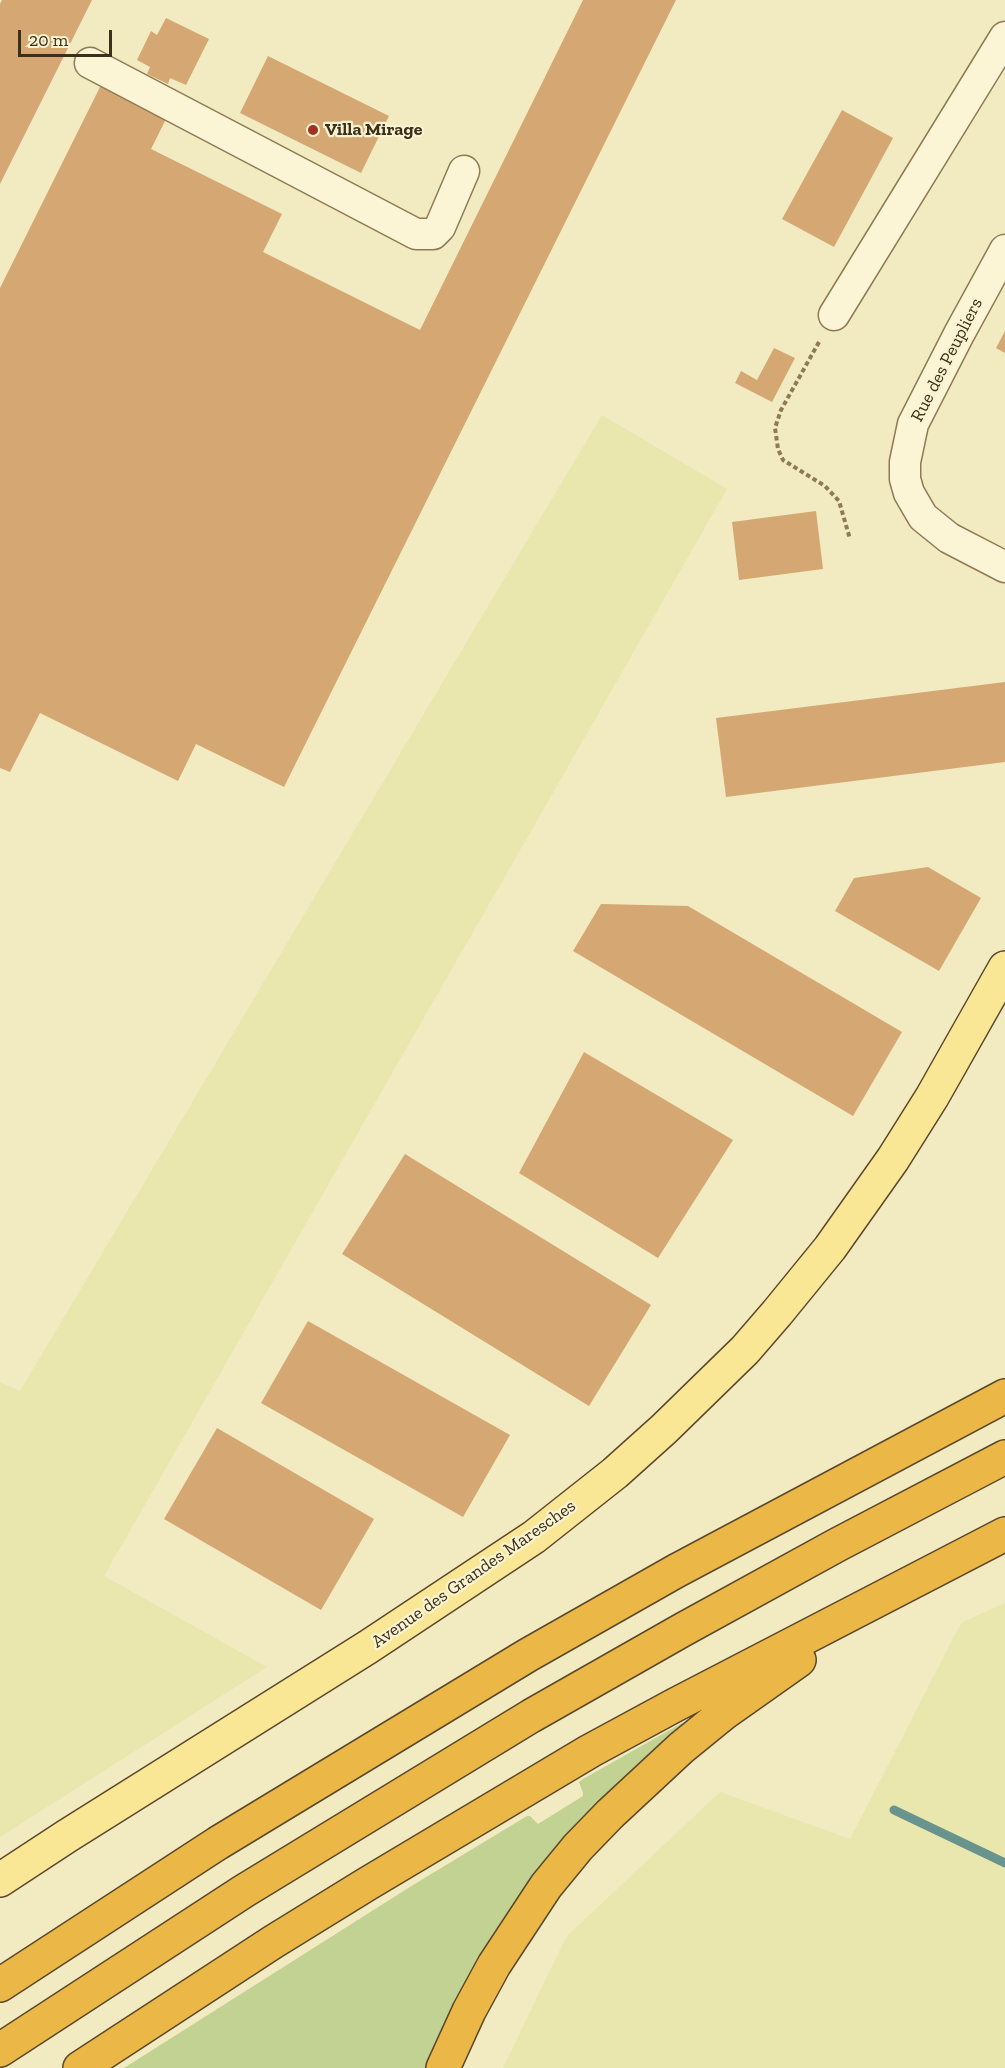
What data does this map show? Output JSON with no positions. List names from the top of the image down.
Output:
{
  "streets": {
    "main road": ["Avenue des Grandes Maresches"],
    "street": ["Rue des Peupliers"]
  },
  "places": ["Villa Mirage"],
  "scale_bar": "20 m"
}
